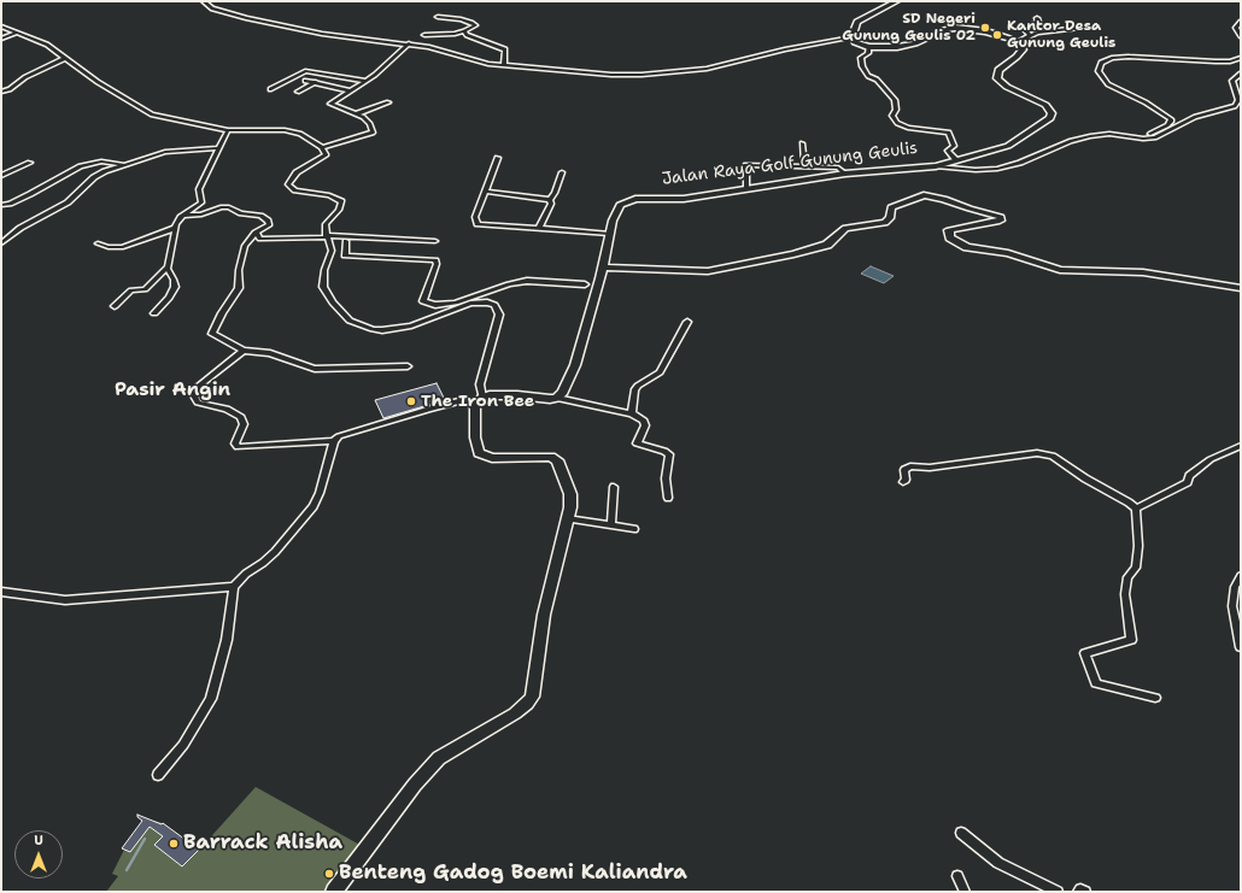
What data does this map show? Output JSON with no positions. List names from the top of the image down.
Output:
{
  "streets": {
    "main road": ["Jalan Raya Golf Gunung Geulis"]
  },
  "districts": ["Pasir Angin"],
  "places": [
    "SD Negeri Gunung Geulis 02",
    "Kantor Desa Gunung Geulis",
    "The Iron Bee",
    "Barrack Alisha",
    "Benteng Gadog Boemi Kaliandra"
  ],
  "north": "top"
}
